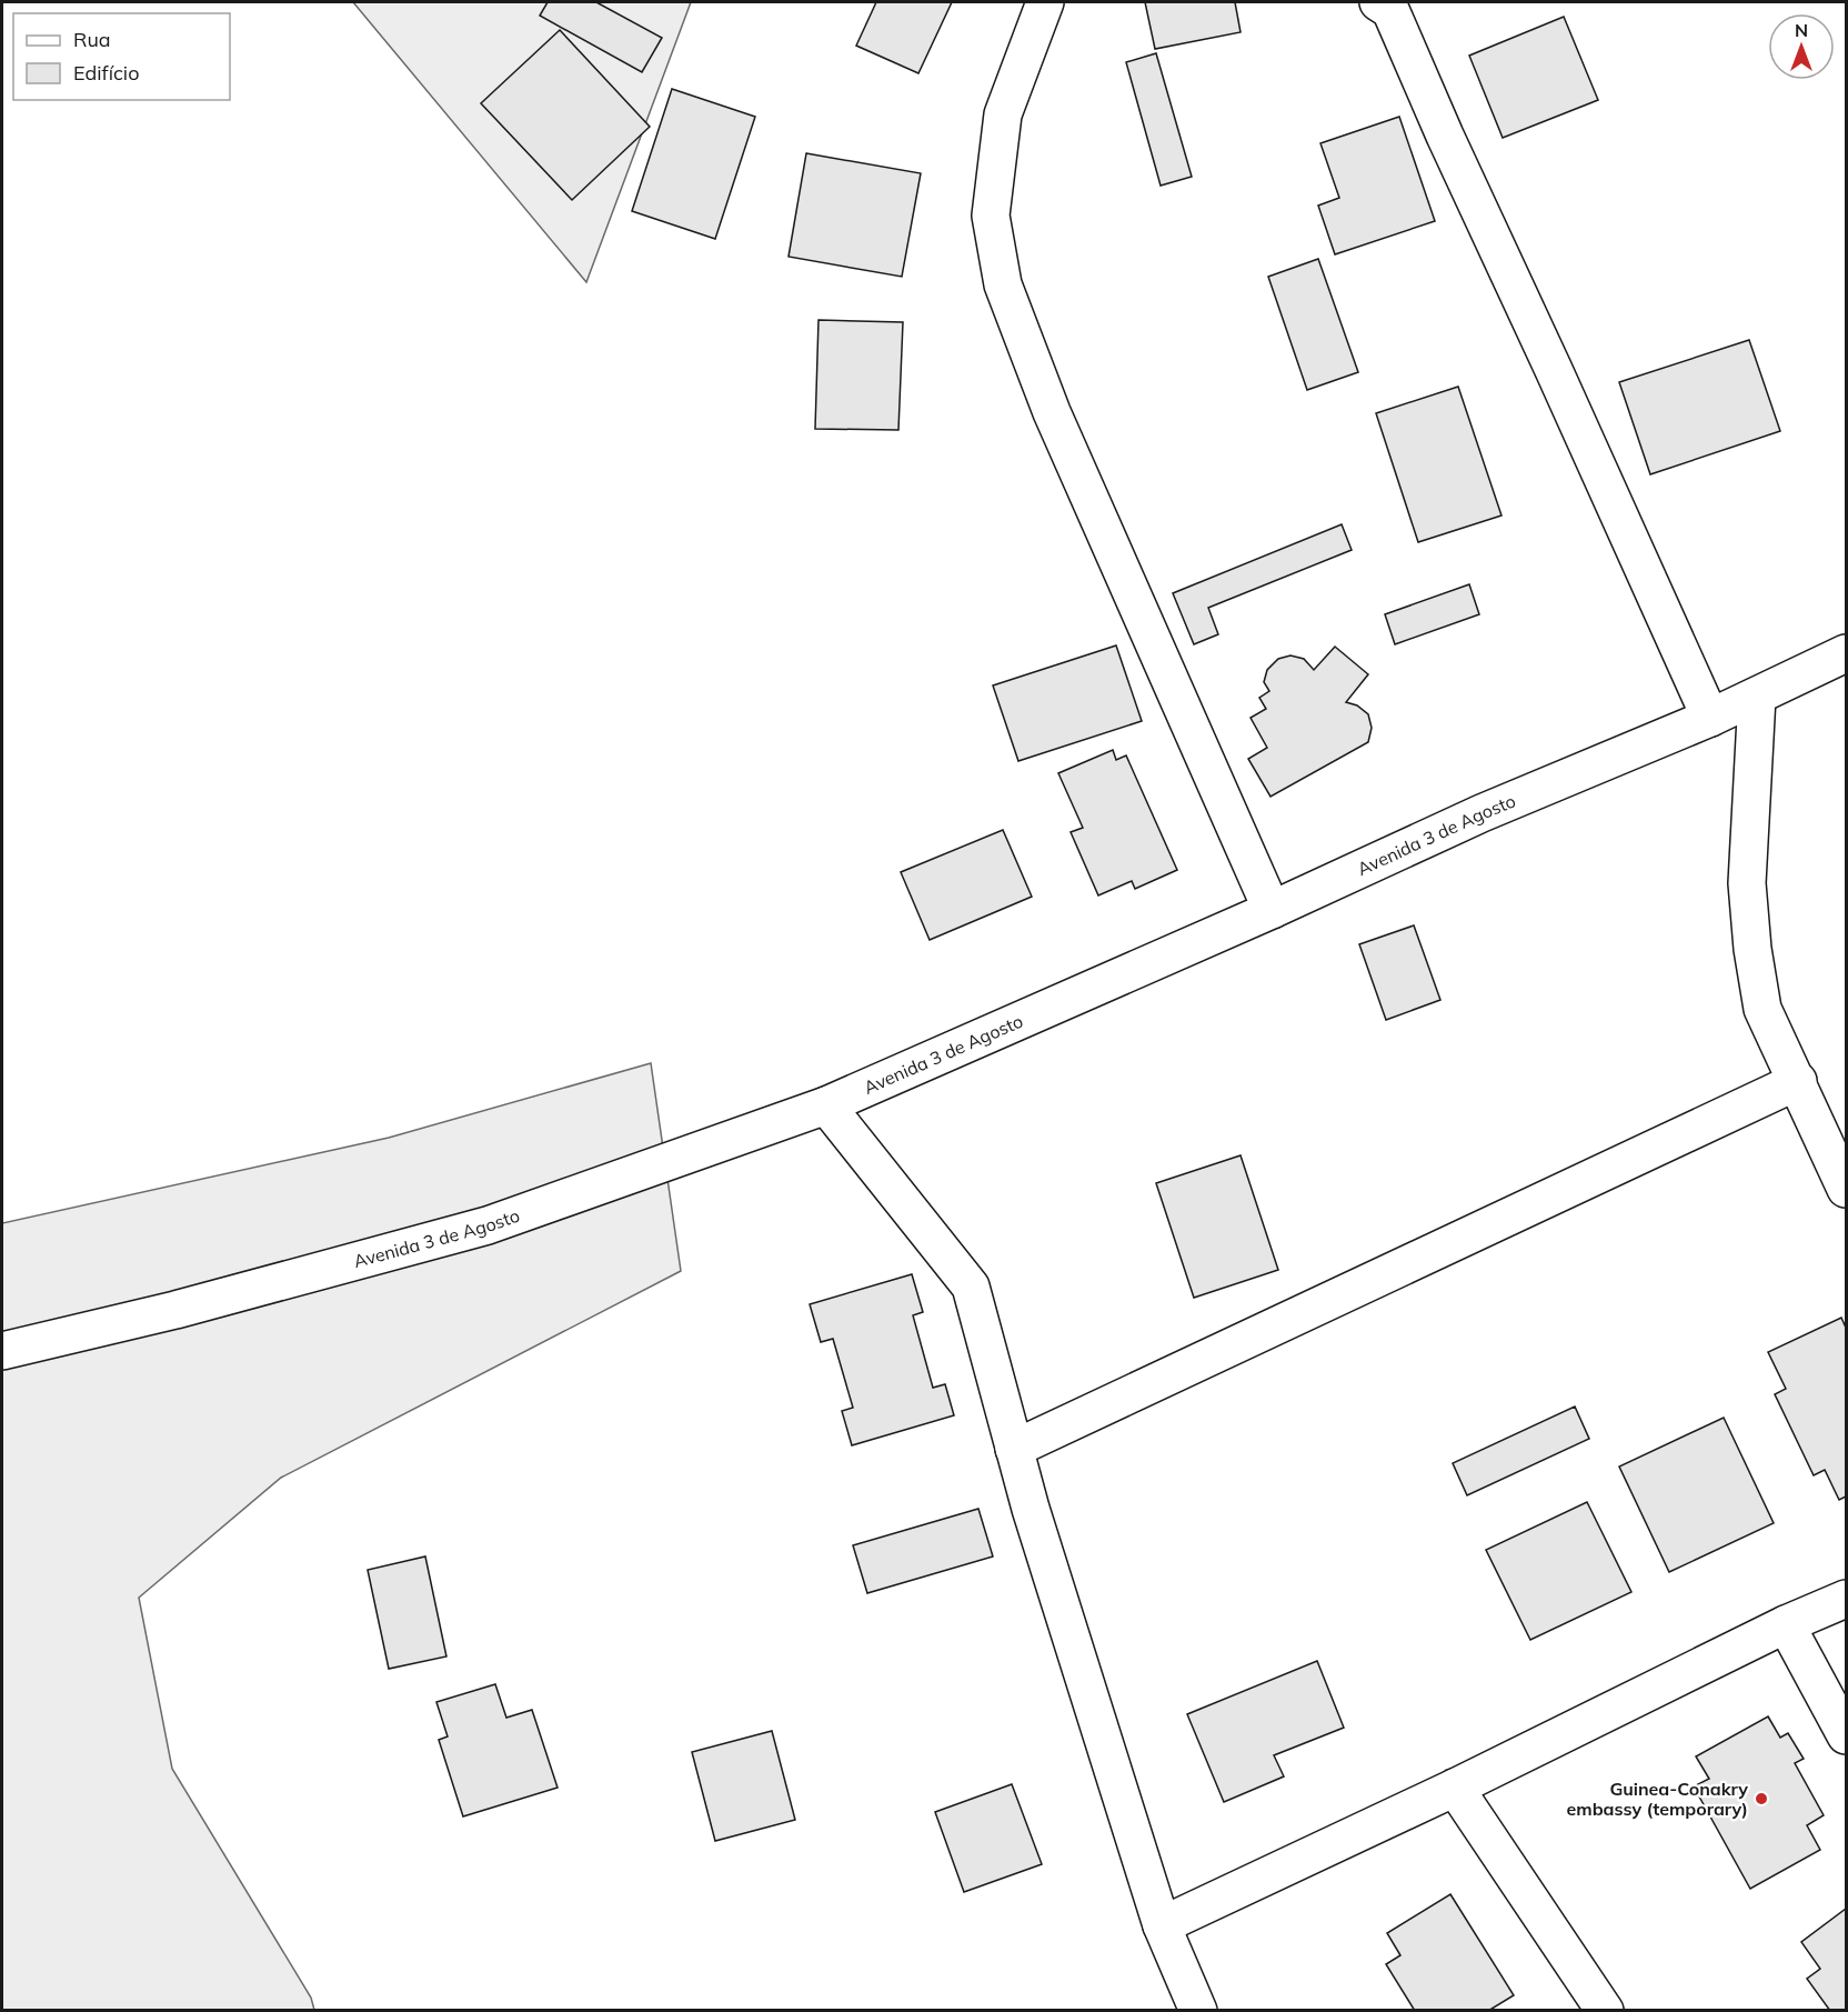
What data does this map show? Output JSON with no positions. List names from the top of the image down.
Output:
{
  "streets": {
    "street": ["Avenida 3 de Agosto"]
  },
  "places": ["Guinea-Conakry embassy (temporary)"],
  "legend": ["Rua", "Edifício"],
  "north": "top"
}
